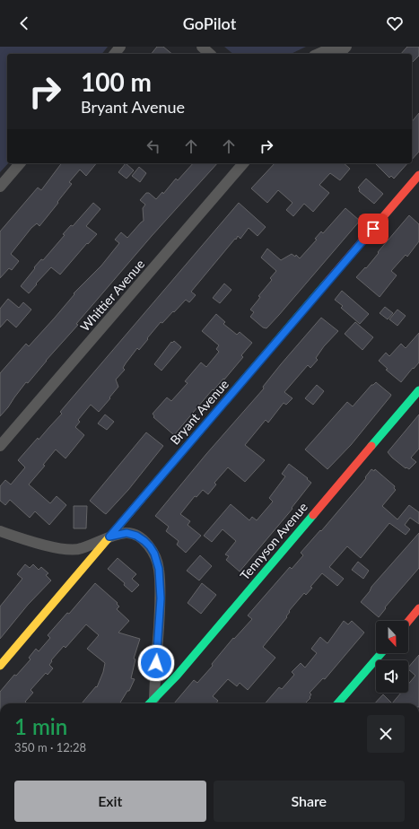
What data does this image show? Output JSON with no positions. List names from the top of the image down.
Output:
{
  "streets": {
    "street": ["Whittier Avenue", "Bryant Avenue", "Tennyson Avenue"]
  },
  "north": "bottom",
  "page": {
    "header": "GoPilot",
    "turn": ["100 m", "Bryant Avenue"],
    "heading": ["1 min", "350 m · 12:28"],
    "buttons": ["Exit", "Share"]
  }
}
